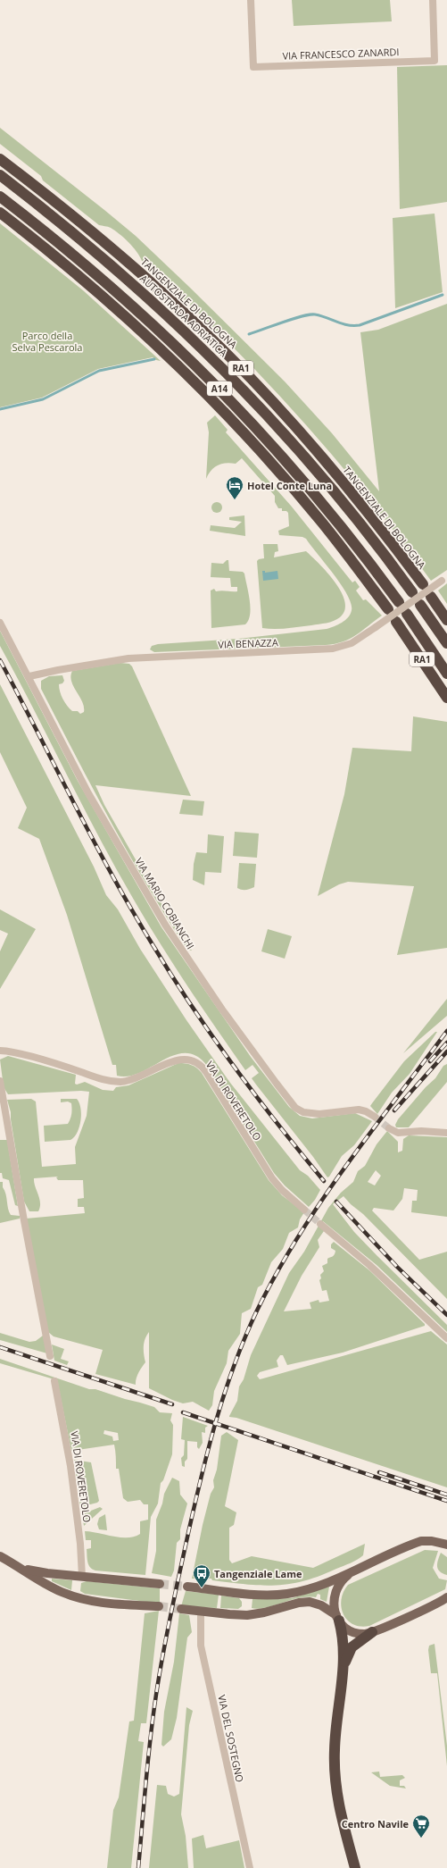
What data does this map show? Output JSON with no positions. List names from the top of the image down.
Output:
{
  "streets": {
    "highway": [
      "TANGENZIALE DI BOLOGNA",
      "AUTOSTRADA ADRIATICA",
      "RA1",
      "A14"
    ],
    "street": [
      "VIA FRANCESCO ZANARDI",
      "VIA BENAZZA",
      "VIA MARIO COBIANCHI",
      "VIA DI ROVERETOLO",
      "VIA DEL SOSTEGNO"
    ]
  },
  "crossings": [
    ["VIA BENAZZA", "VIA MARIO COBIANCHI"]
  ],
  "parks": ["Parco della Selva Pescarola"],
  "places": {
    "hotel": ["Hotel Conte Luna"],
    "bus stop": ["Tangenziale Lame"],
    "supermarket": ["Centro Navile"]
  }
}
